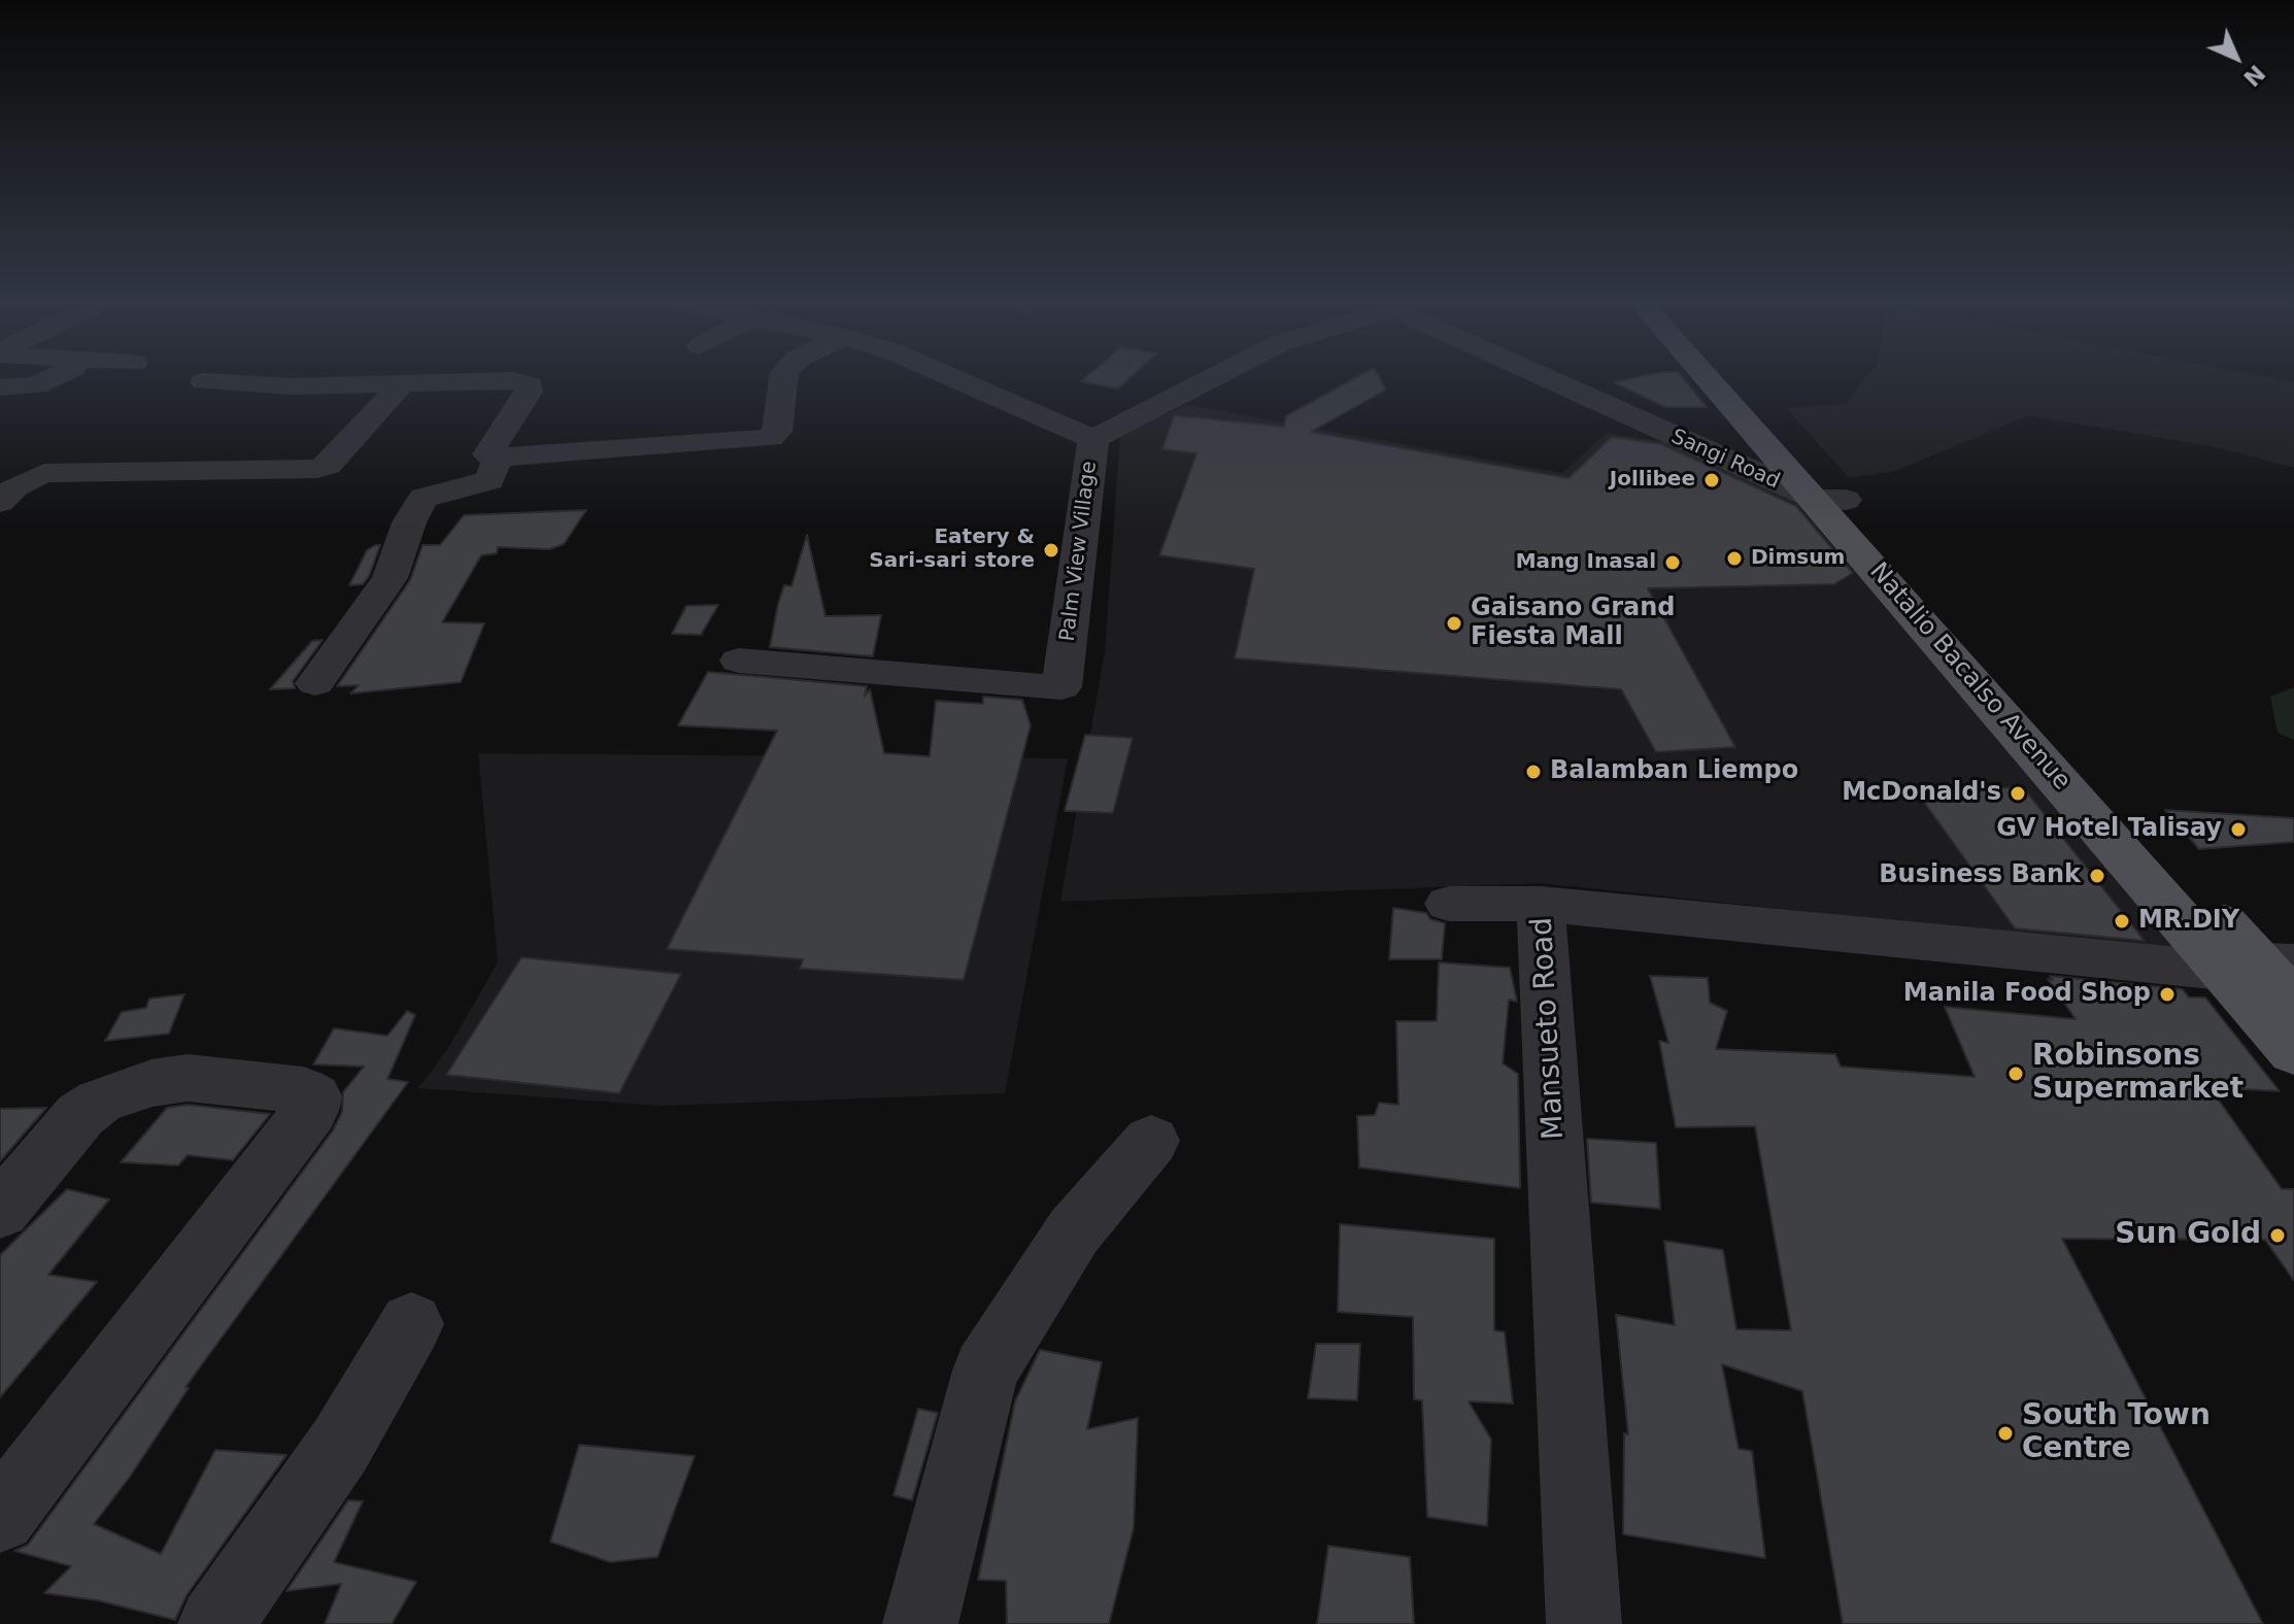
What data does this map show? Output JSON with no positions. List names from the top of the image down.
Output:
{
  "streets": {
    "main road": ["Natalio Bacalso Avenue"],
    "street": ["Sangi Road", "Palm View Village", "Mansueto Road"]
  },
  "crossings": [
    ["Sangi Road", "Natalio Bacalso Avenue"],
    ["Natalio Bacalso Avenue", "Mansueto Road"]
  ],
  "places": [
    "Jollibee",
    "Eatery & Sari-sari store",
    "Dimsum",
    "Mang Inasal",
    "Gaisano Grand Fiesta Mall",
    "Balamban Liempo",
    "McDonald's",
    "GV Hotel Talisay",
    "Business Bank",
    "MR.DIY",
    "Manila Food Shop",
    "Robinsons Supermarket",
    "Sun Gold",
    "South Town Centre"
  ],
  "north": "bottom right"
}
